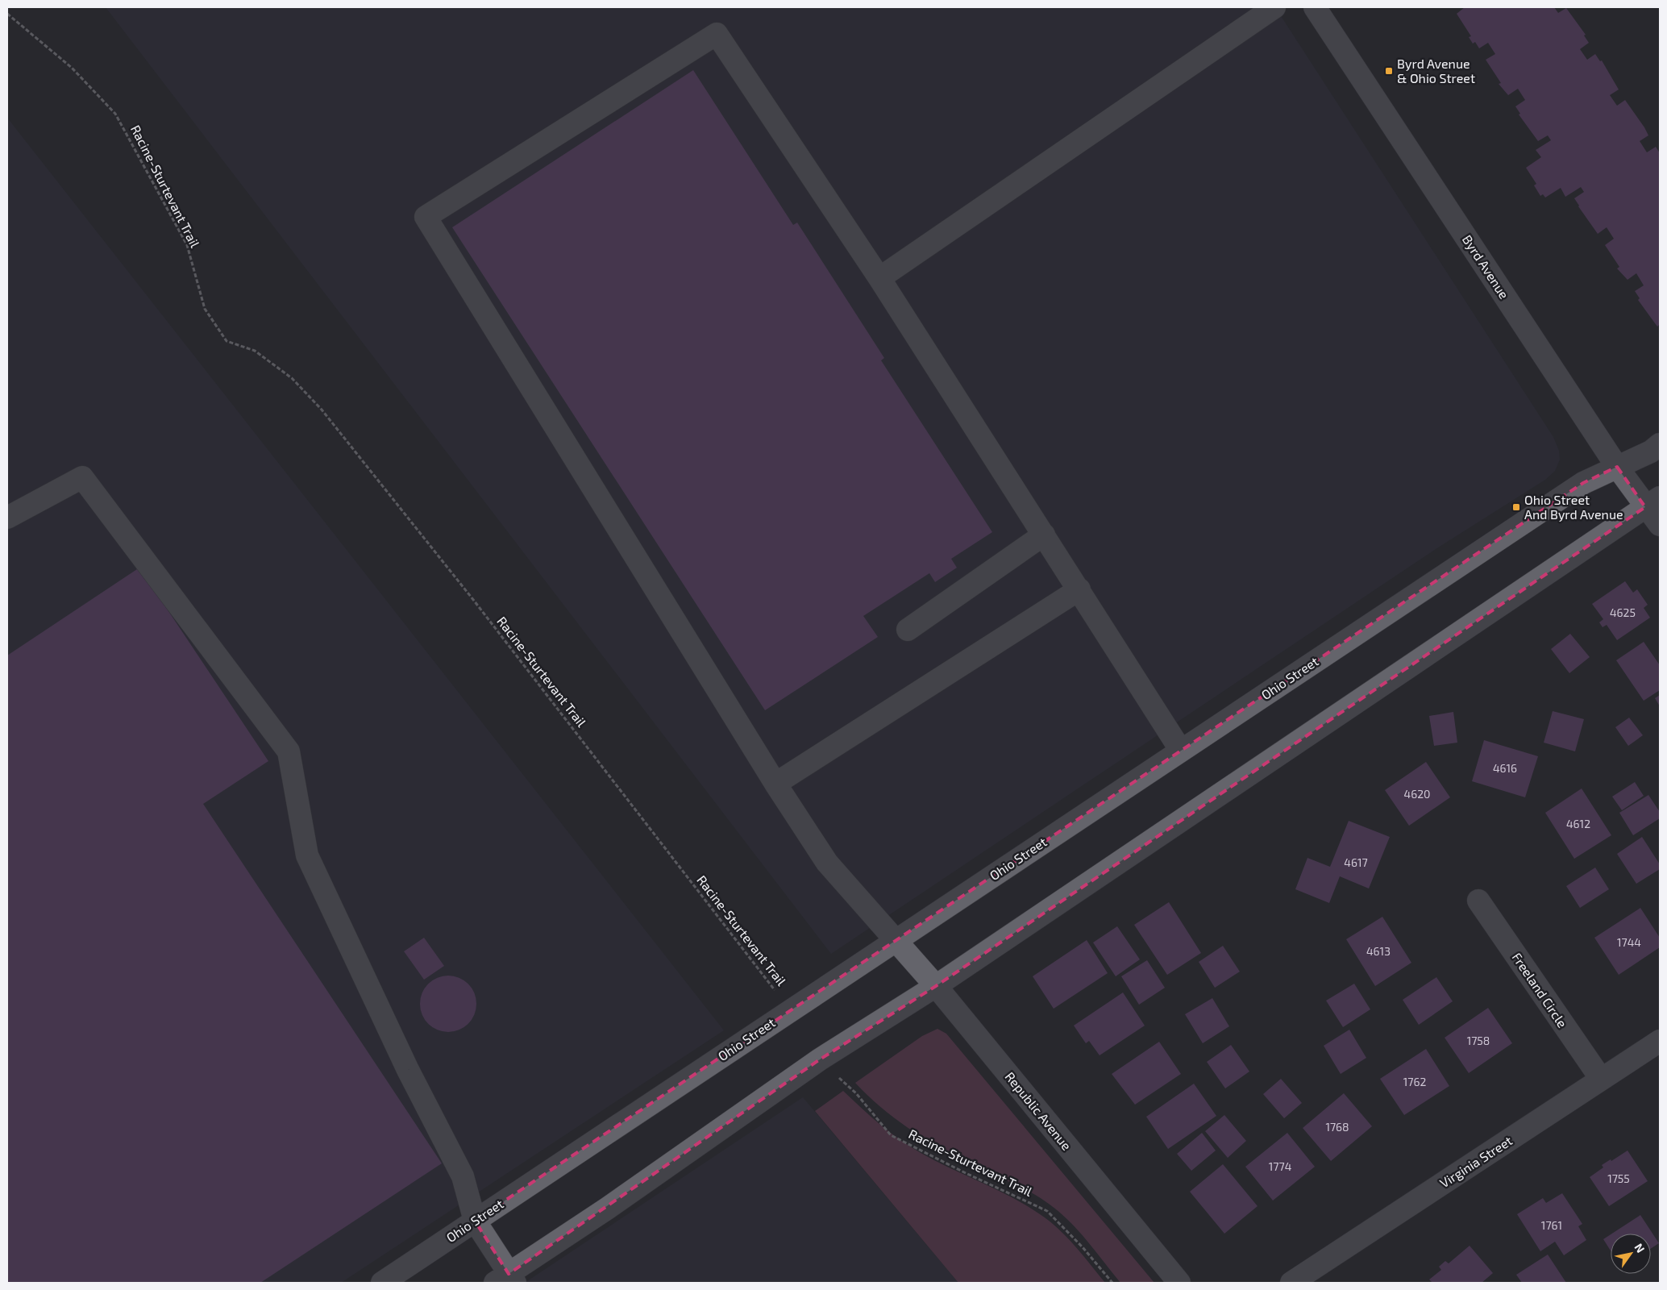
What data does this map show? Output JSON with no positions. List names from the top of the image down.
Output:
{
  "streets": {
    "street": [
      "Byrd Avenue",
      "Ohio Street",
      "Freeland Circle",
      "Republic Avenue",
      "Virginia Street"
    ],
    "path": ["Racine-Sturtevant Trail"]
  },
  "crossings": [
    ["Racine-Sturtevant Trail", "Ohio Street"],
    ["Byrd Avenue", "Ohio Street"],
    ["Ohio Street", "Republic Avenue"],
    ["Freeland Circle", "Virginia Street"]
  ],
  "places": {
    "transit": ["Byrd Avenue & Ohio Street", "Ohio Street And Byrd Avenue"]
  },
  "house_numbers": [
    "4625",
    "4616",
    "4620",
    "4612",
    "4617",
    "1744",
    "4613",
    "1758",
    "1762",
    "1768",
    "1774",
    "1755",
    "1761"
  ],
  "north": "top right"
}
